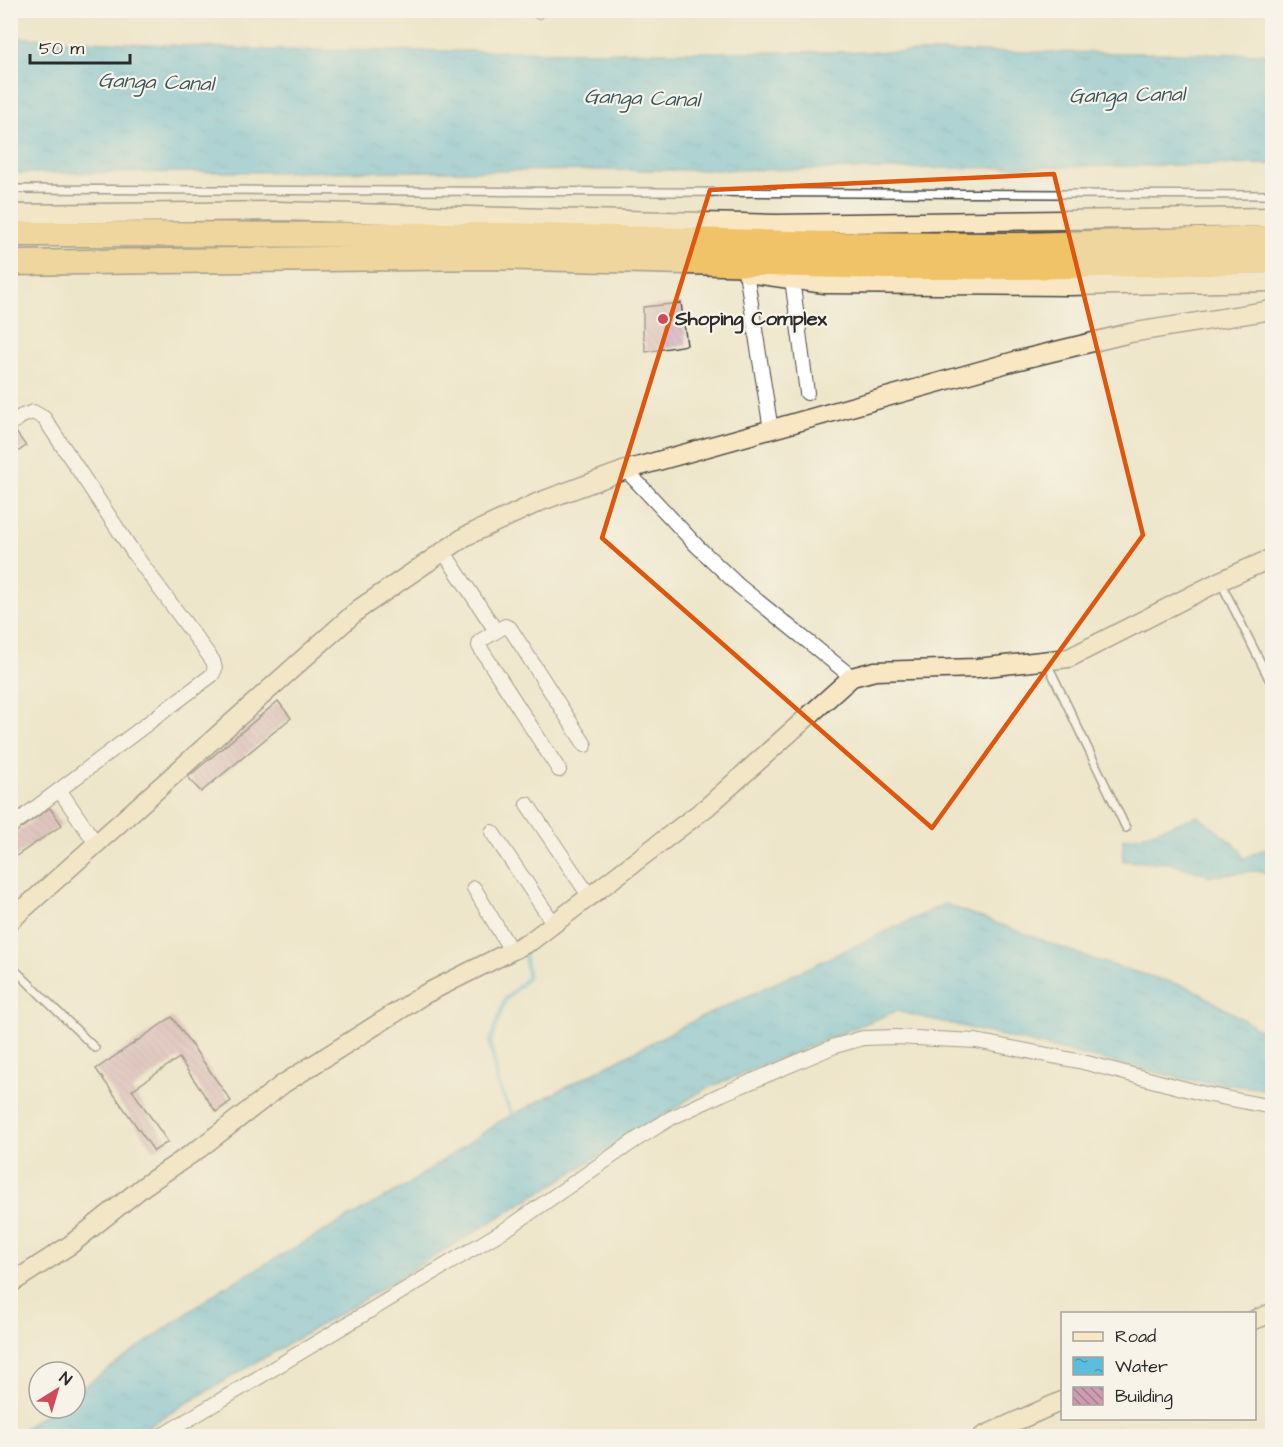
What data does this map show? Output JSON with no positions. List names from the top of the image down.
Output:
{
  "water": ["Ganga Canal"],
  "places": ["Shoping Complex"],
  "legend": ["Road", "Water", "Building"],
  "scale_bar": "50 m",
  "north": "top right"
}
